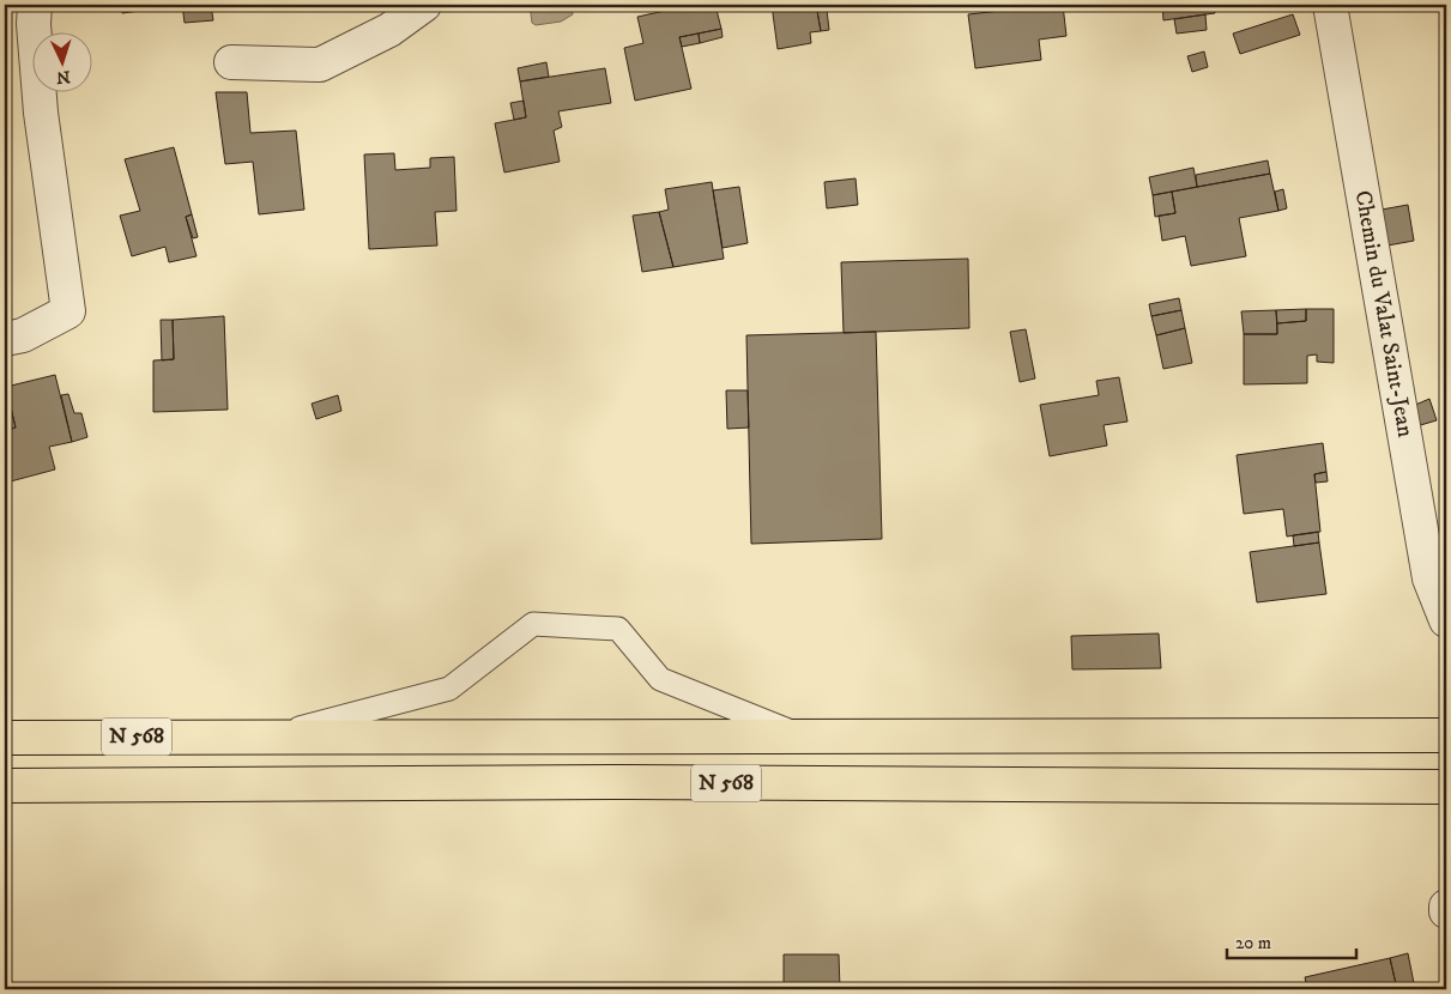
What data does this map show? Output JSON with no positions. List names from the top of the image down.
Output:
{
  "streets": {
    "highway": ["N 568"],
    "street": ["Chemin du Valat Saint-Jean"]
  },
  "scale_bar": "20 m",
  "north": "bottom"
}
